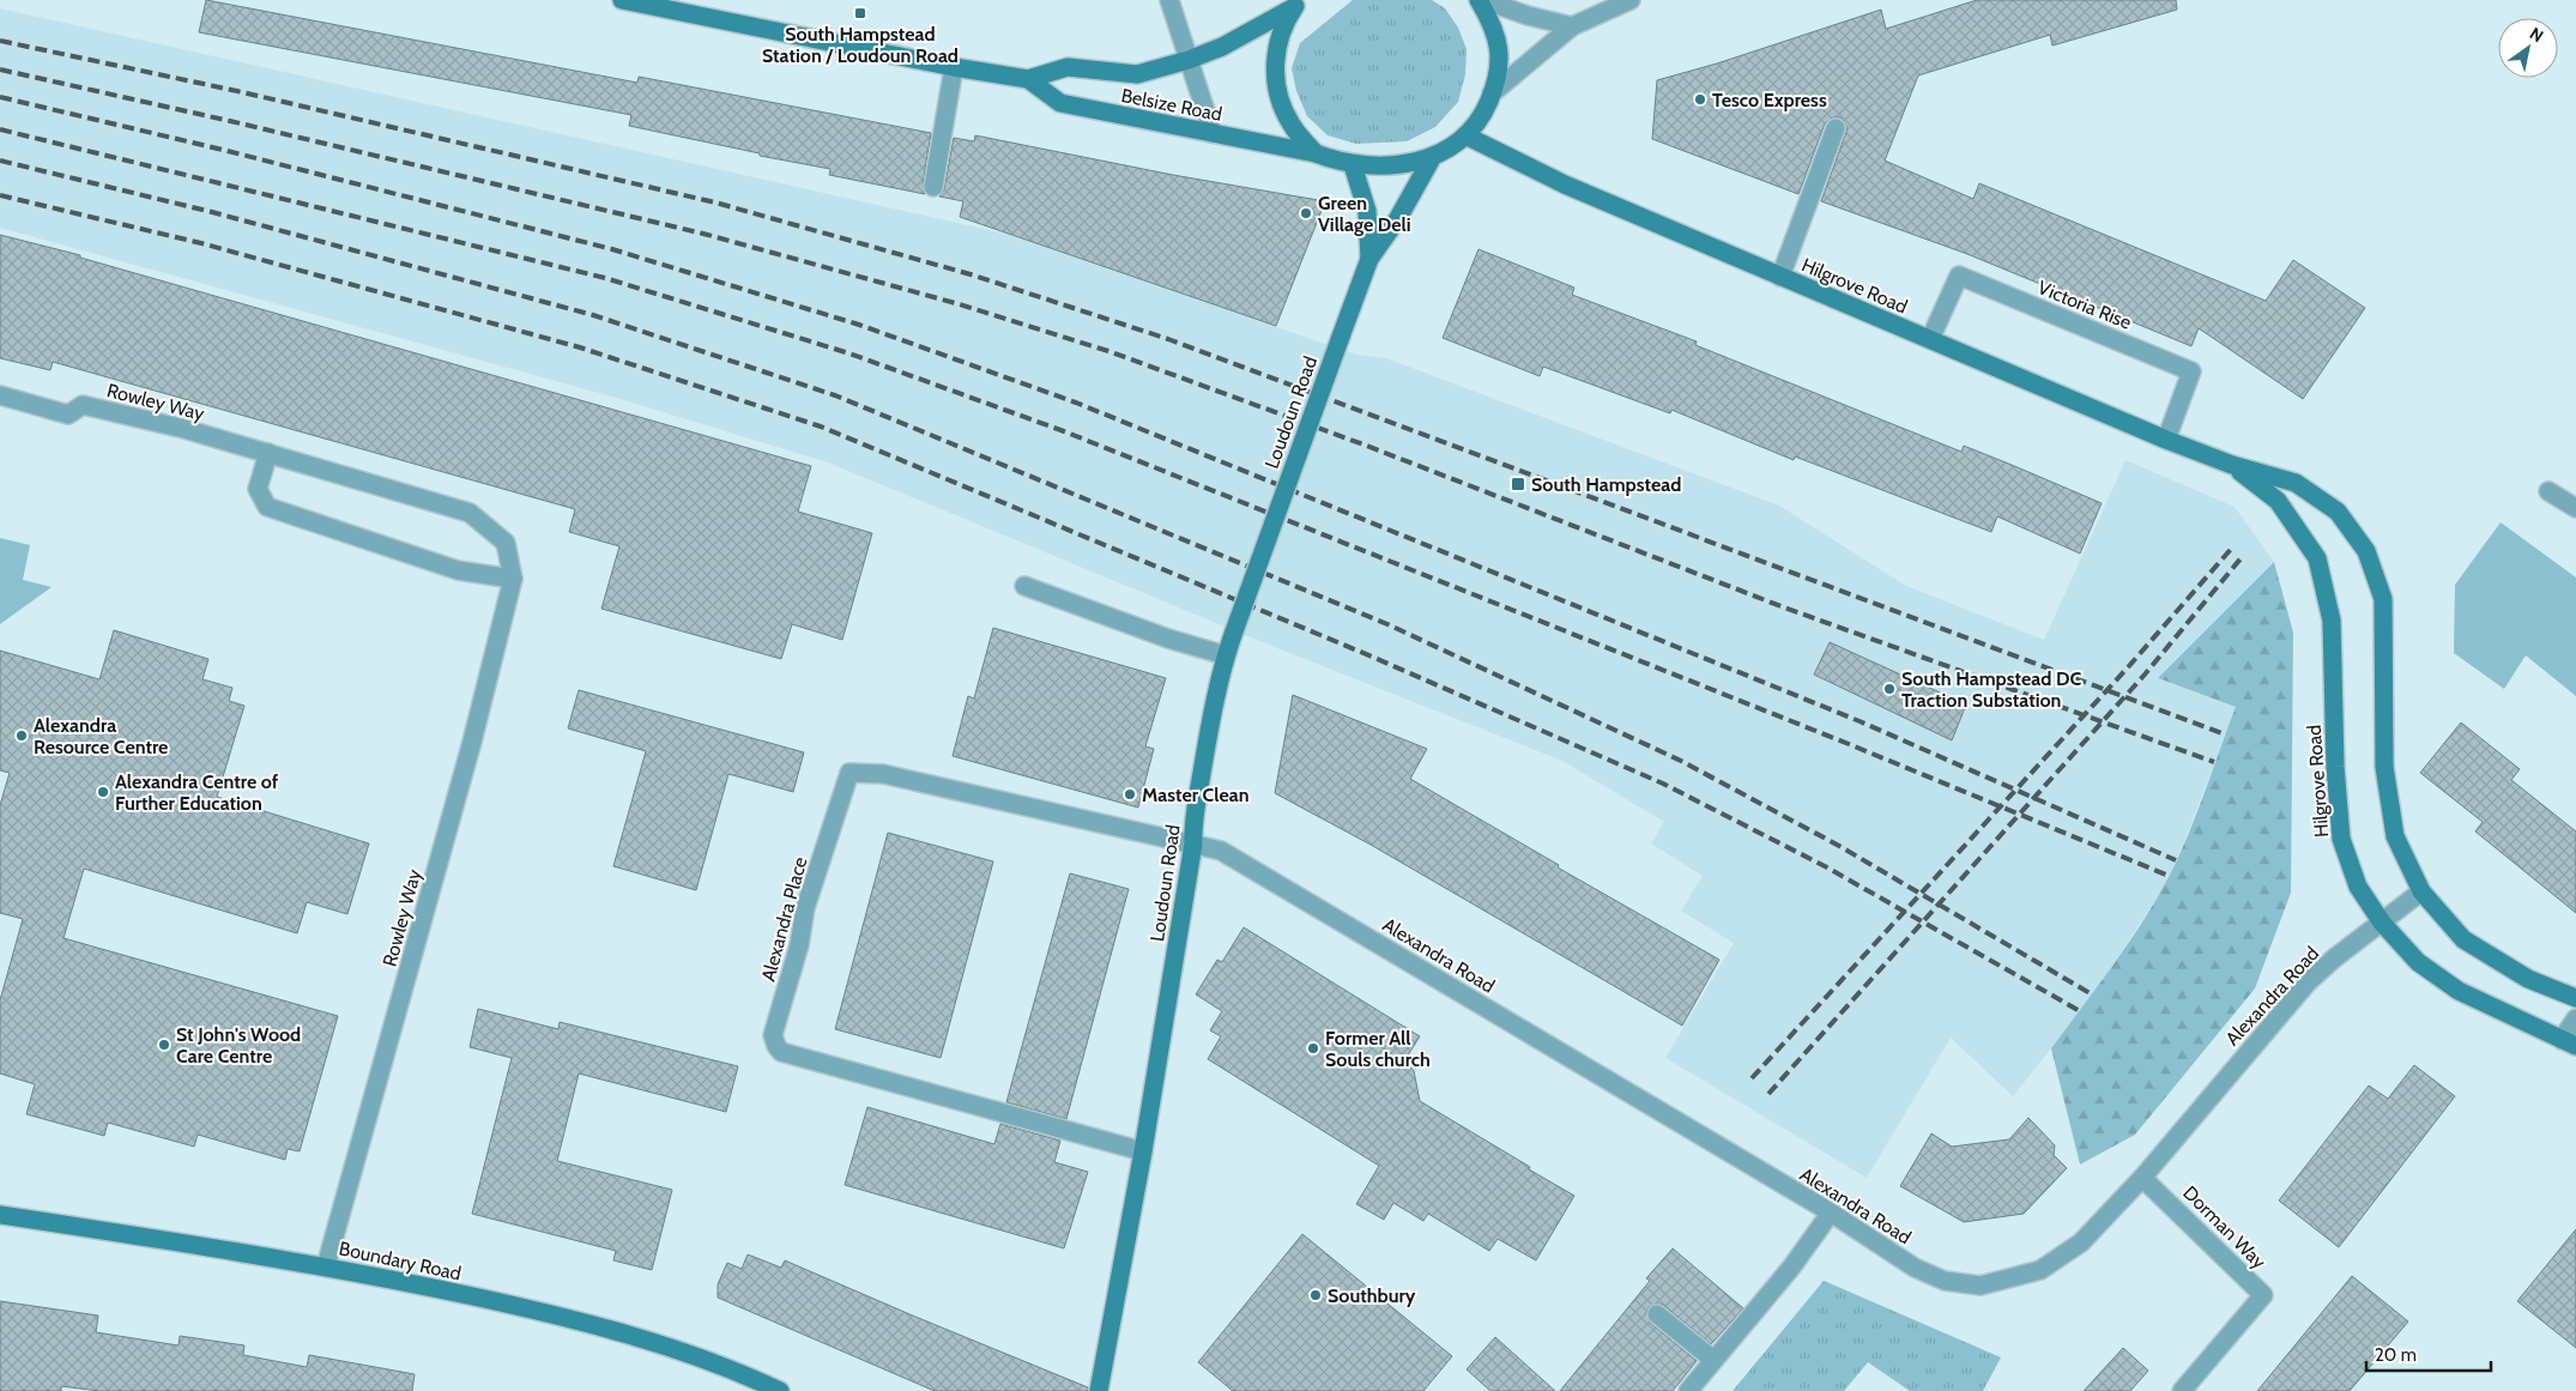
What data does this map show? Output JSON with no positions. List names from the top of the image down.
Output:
{
  "streets": {
    "main road": [
      "Belsize Road",
      "Hilgrove Road",
      "Loudoun Road",
      "Boundary Road"
    ],
    "street": [
      "Victoria Rise",
      "Rowley Way",
      "Alexandra Place",
      "Alexandra Road",
      "Dorman Way"
    ]
  },
  "crossings": [
    ["Belsize Road", "Loudoun Road"],
    ["Hilgrove Road", "Victoria Rise"],
    ["Hilgrove Road", "Alexandra Road"],
    ["Rowley Way", "Boundary Road"],
    ["Loudoun Road", "Alexandra Place"],
    ["Loudoun Road", "Alexandra Road"],
    ["Alexandra Place", "Alexandra Road"],
    ["Alexandra Road", "Dorman Way"]
  ],
  "places": {
    "transit": ["South Hampstead Station / Loudoun Road", "South Hampstead"],
    "other": [
      "Tesco Express",
      "Green Village Deli",
      "South Hampstead DC Traction Substation",
      "Alexandra Resource Centre",
      "Alexandra Centre of Further Education",
      "Master Clean",
      "St John's Wood Care Centre",
      "Former All Souls church",
      "Southbury"
    ]
  },
  "scale_bar": "20 m",
  "north": "top right"
}
